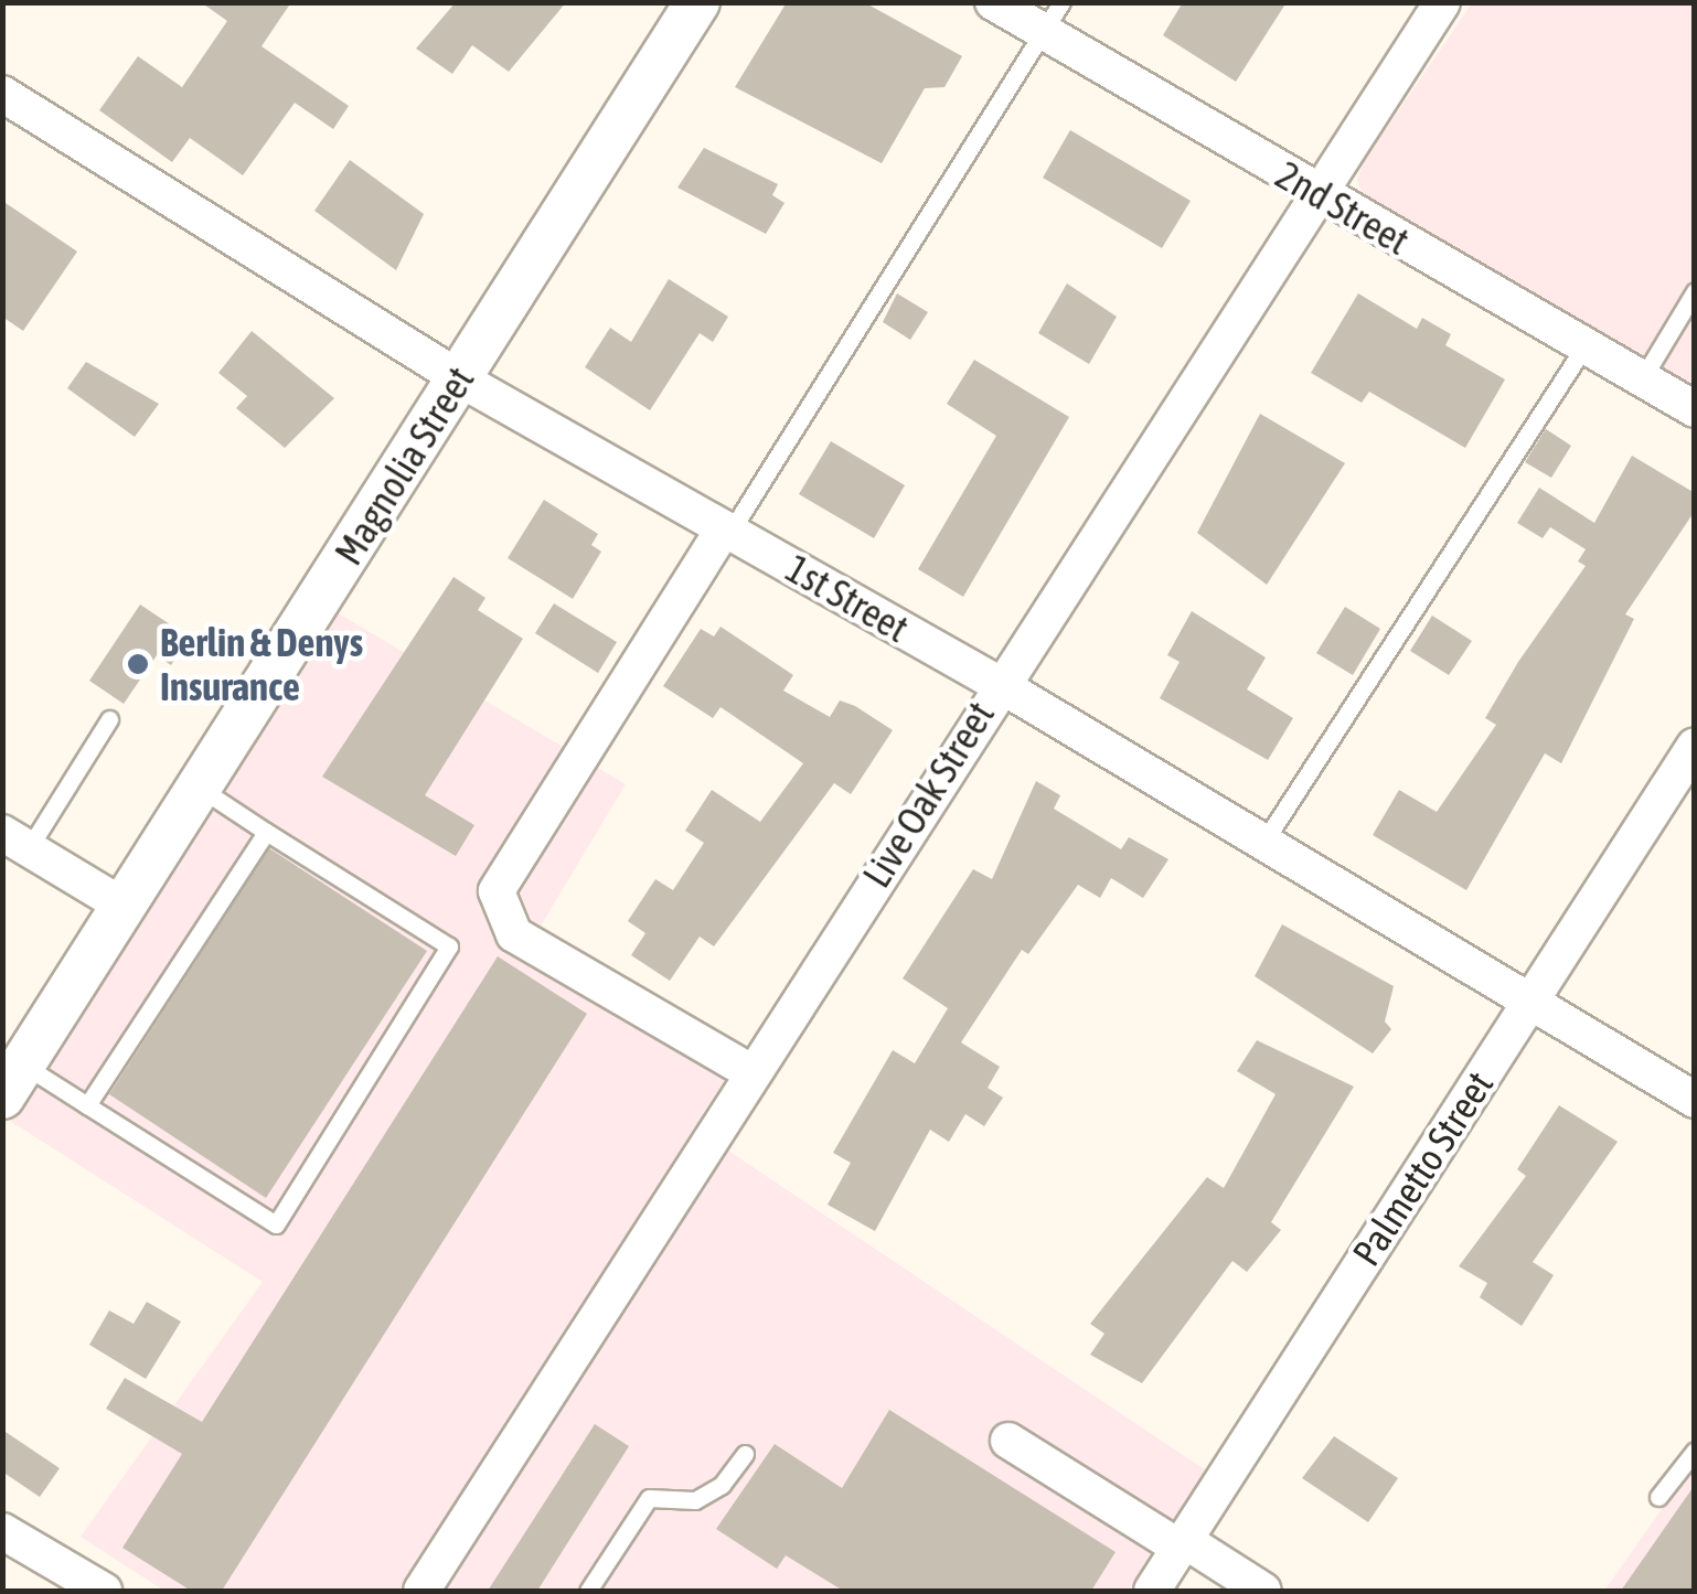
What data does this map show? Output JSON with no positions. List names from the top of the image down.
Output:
{
  "streets": {
    "street": [
      "2nd Street",
      "Magnolia Street",
      "1st Street",
      "Live Oak Street",
      "Palmetto Street"
    ]
  },
  "crossings": [
    ["2nd Street", "Live Oak Street"],
    ["Magnolia Street", "1st Street"],
    ["1st Street", "Live Oak Street"],
    ["1st Street", "Palmetto Street"]
  ],
  "places": ["Berlin & Denys Insurance"]
}
